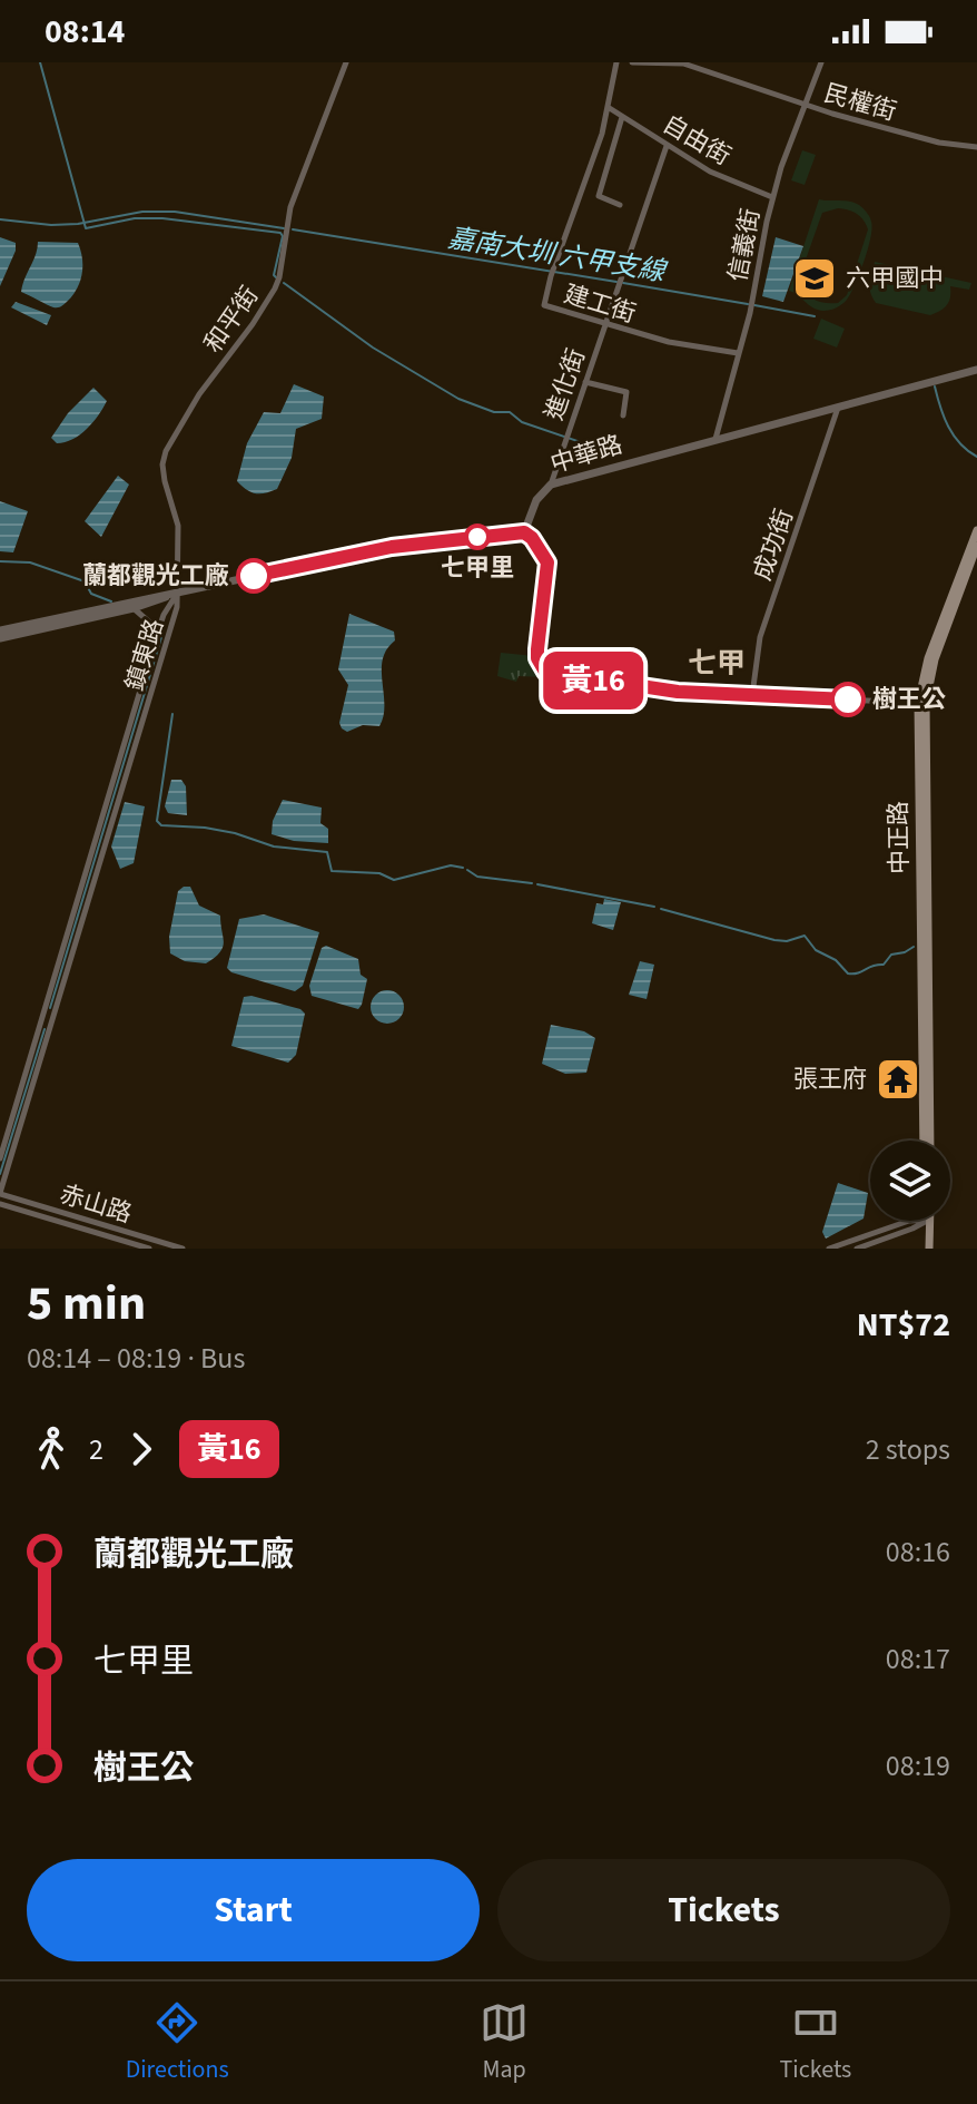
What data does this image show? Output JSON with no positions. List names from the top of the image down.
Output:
{
  "streets": {
    "main road": ["中正路"],
    "street": [
      "民權街",
      "自由街",
      "信義街",
      "建工街",
      "和平街",
      "進化街",
      "中華路",
      "成功街",
      "鎮東路",
      "赤山路"
    ]
  },
  "crossings": [
    ["民權街", "信義街"],
    ["自由街", "信義街"],
    ["自由街", "建工街"],
    ["自由街", "進化街"],
    ["信義街", "建工街"],
    ["信義街", "中華路"],
    ["建工街", "進化街"],
    ["和平街", "鎮東路"],
    ["進化街", "中華路"],
    ["中華路", "成功街"],
    ["鎮東路", "赤山路"]
  ],
  "districts": ["七甲"],
  "water": ["嘉南大圳 六甲支線"],
  "places": {
    "school or university": ["六甲國中"],
    "other": ["七甲里", "蘭都觀光工廠", "樹王公"],
    "temple": ["張王府"]
  },
  "lines": ["bus line 黃16"],
  "page": {
    "status": "08:14",
    "on_map": "黃16",
    "heading": ["5 min", "08:14 – 08:19 · Bus", "NT$72"],
    "legs": ["2", "黃16", "2 stops"],
    "list": [
      {
        "name": "蘭都觀光工廠",
        "value": "08:16"
      },
      {
        "name": "七甲里",
        "value": "08:17"
      },
      {
        "name": "樹王公",
        "value": "08:19"
      }
    ],
    "buttons": ["Start", "Tickets"],
    "tabs": ["Directions", "Map", "Tickets"]
  }
}
